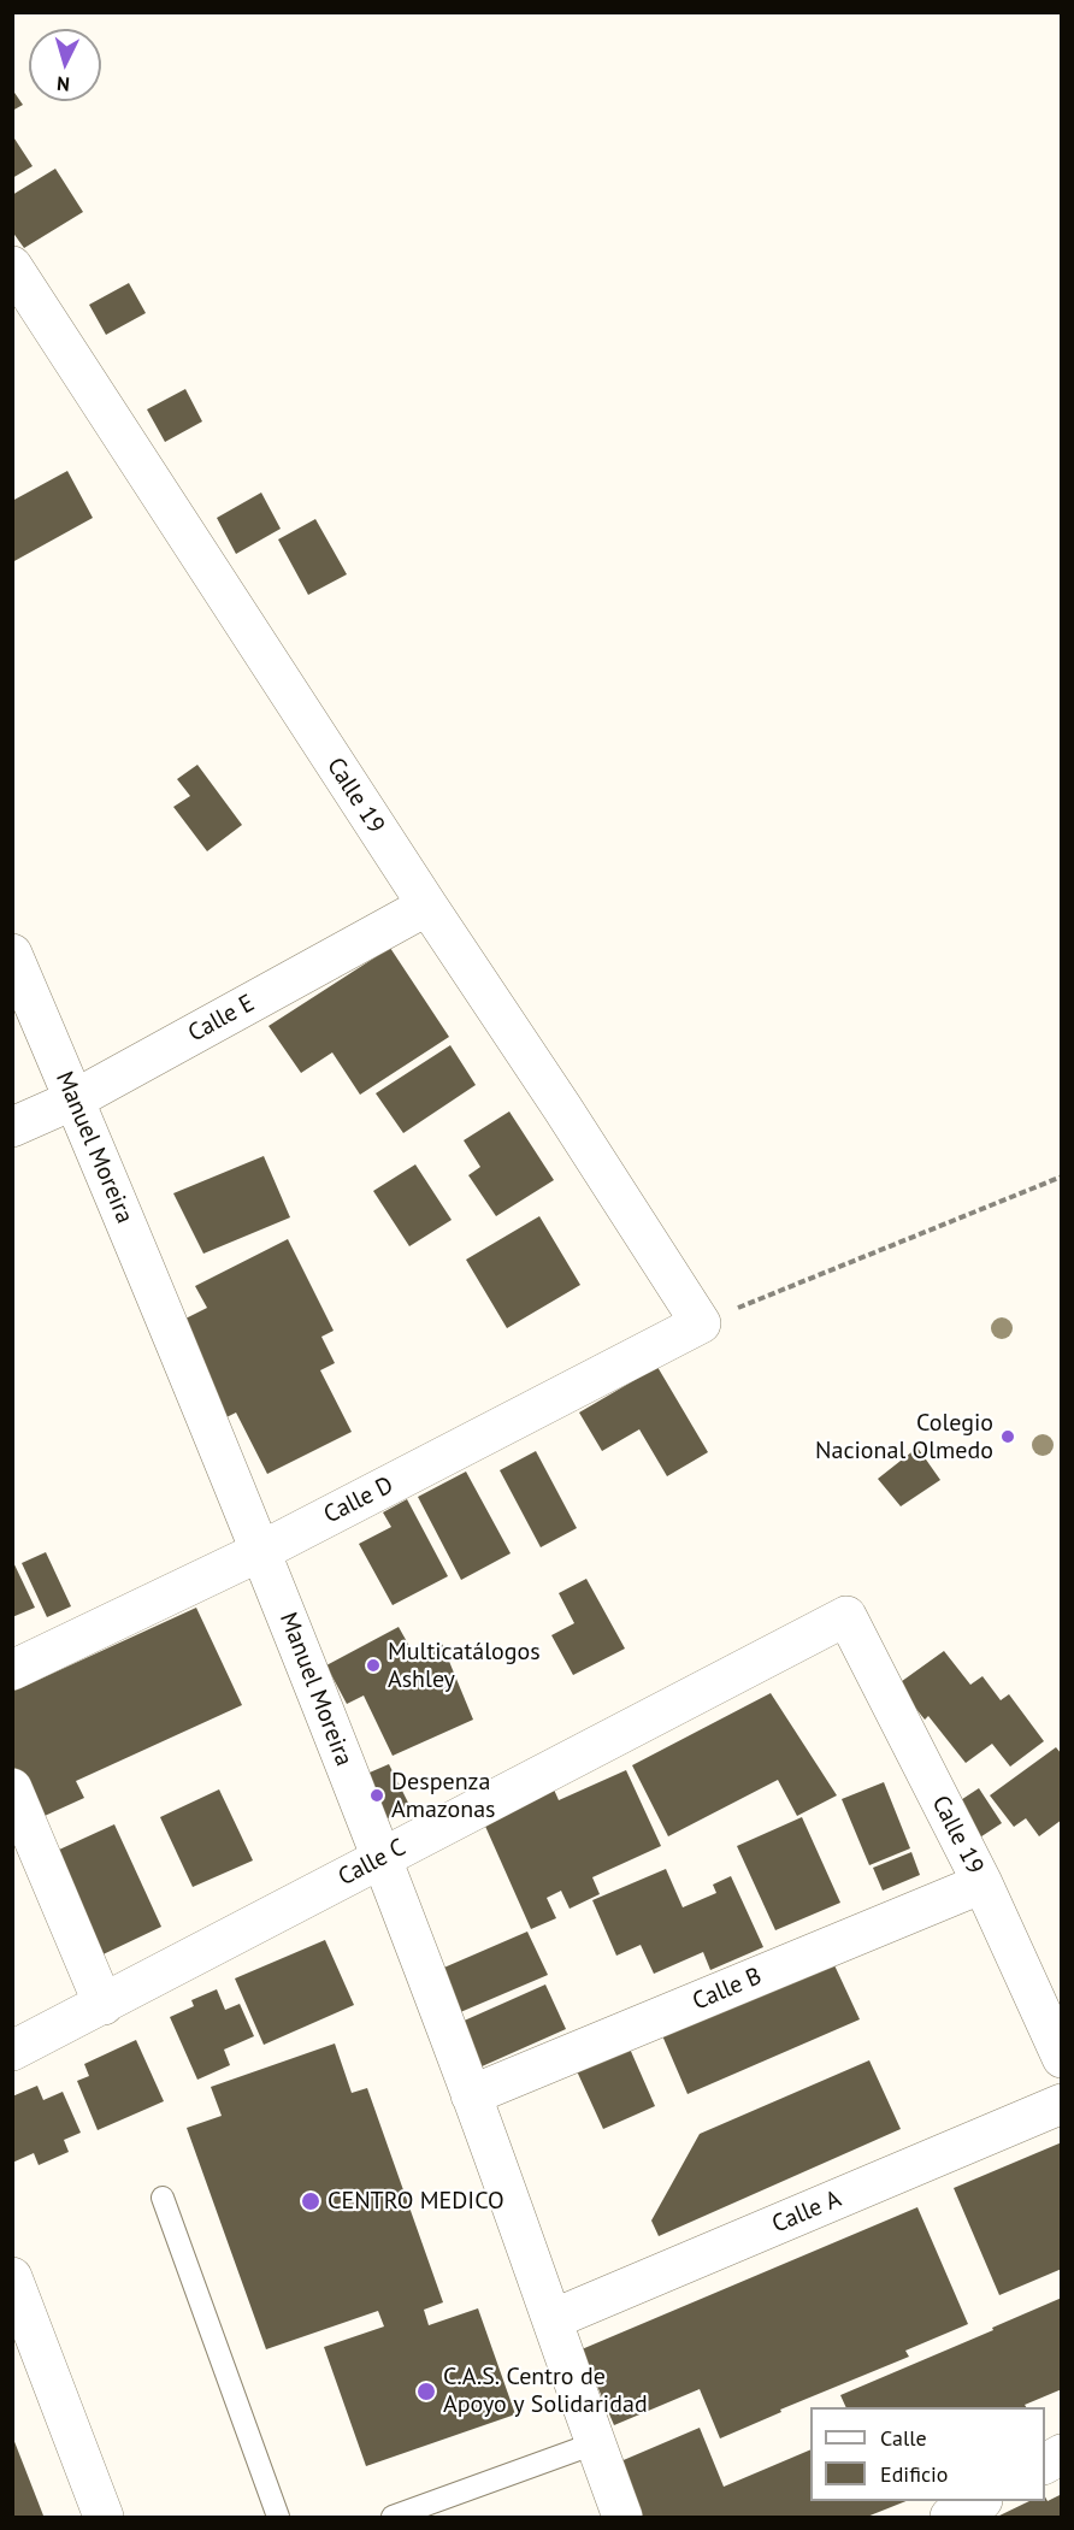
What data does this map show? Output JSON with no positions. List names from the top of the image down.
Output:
{
  "streets": {
    "street": [
      "Calle 19",
      "Calle E",
      "Manuel Moreira",
      "Calle D",
      "Calle C",
      "Calle B",
      "Calle A"
    ]
  },
  "crossings": [
    ["Calle 19", "Calle E"],
    ["Calle 19", "Calle D"],
    ["Calle 19", "Calle C"],
    ["Calle 19", "Calle B"],
    ["Calle E", "Manuel Moreira"],
    ["Manuel Moreira", "Calle D"],
    ["Manuel Moreira", "Calle C"],
    ["Manuel Moreira", "Calle B"],
    ["Manuel Moreira", "Calle A"]
  ],
  "places": [
    "Colegio Nacional Olmedo",
    "Multicatálogos Ashley",
    "Despenza Amazonas",
    "CENTRO MEDICO",
    "C.A.S. Centro de Apoyo y Solidaridad"
  ],
  "legend": ["Calle", "Edificio"],
  "north": "bottom"
}
